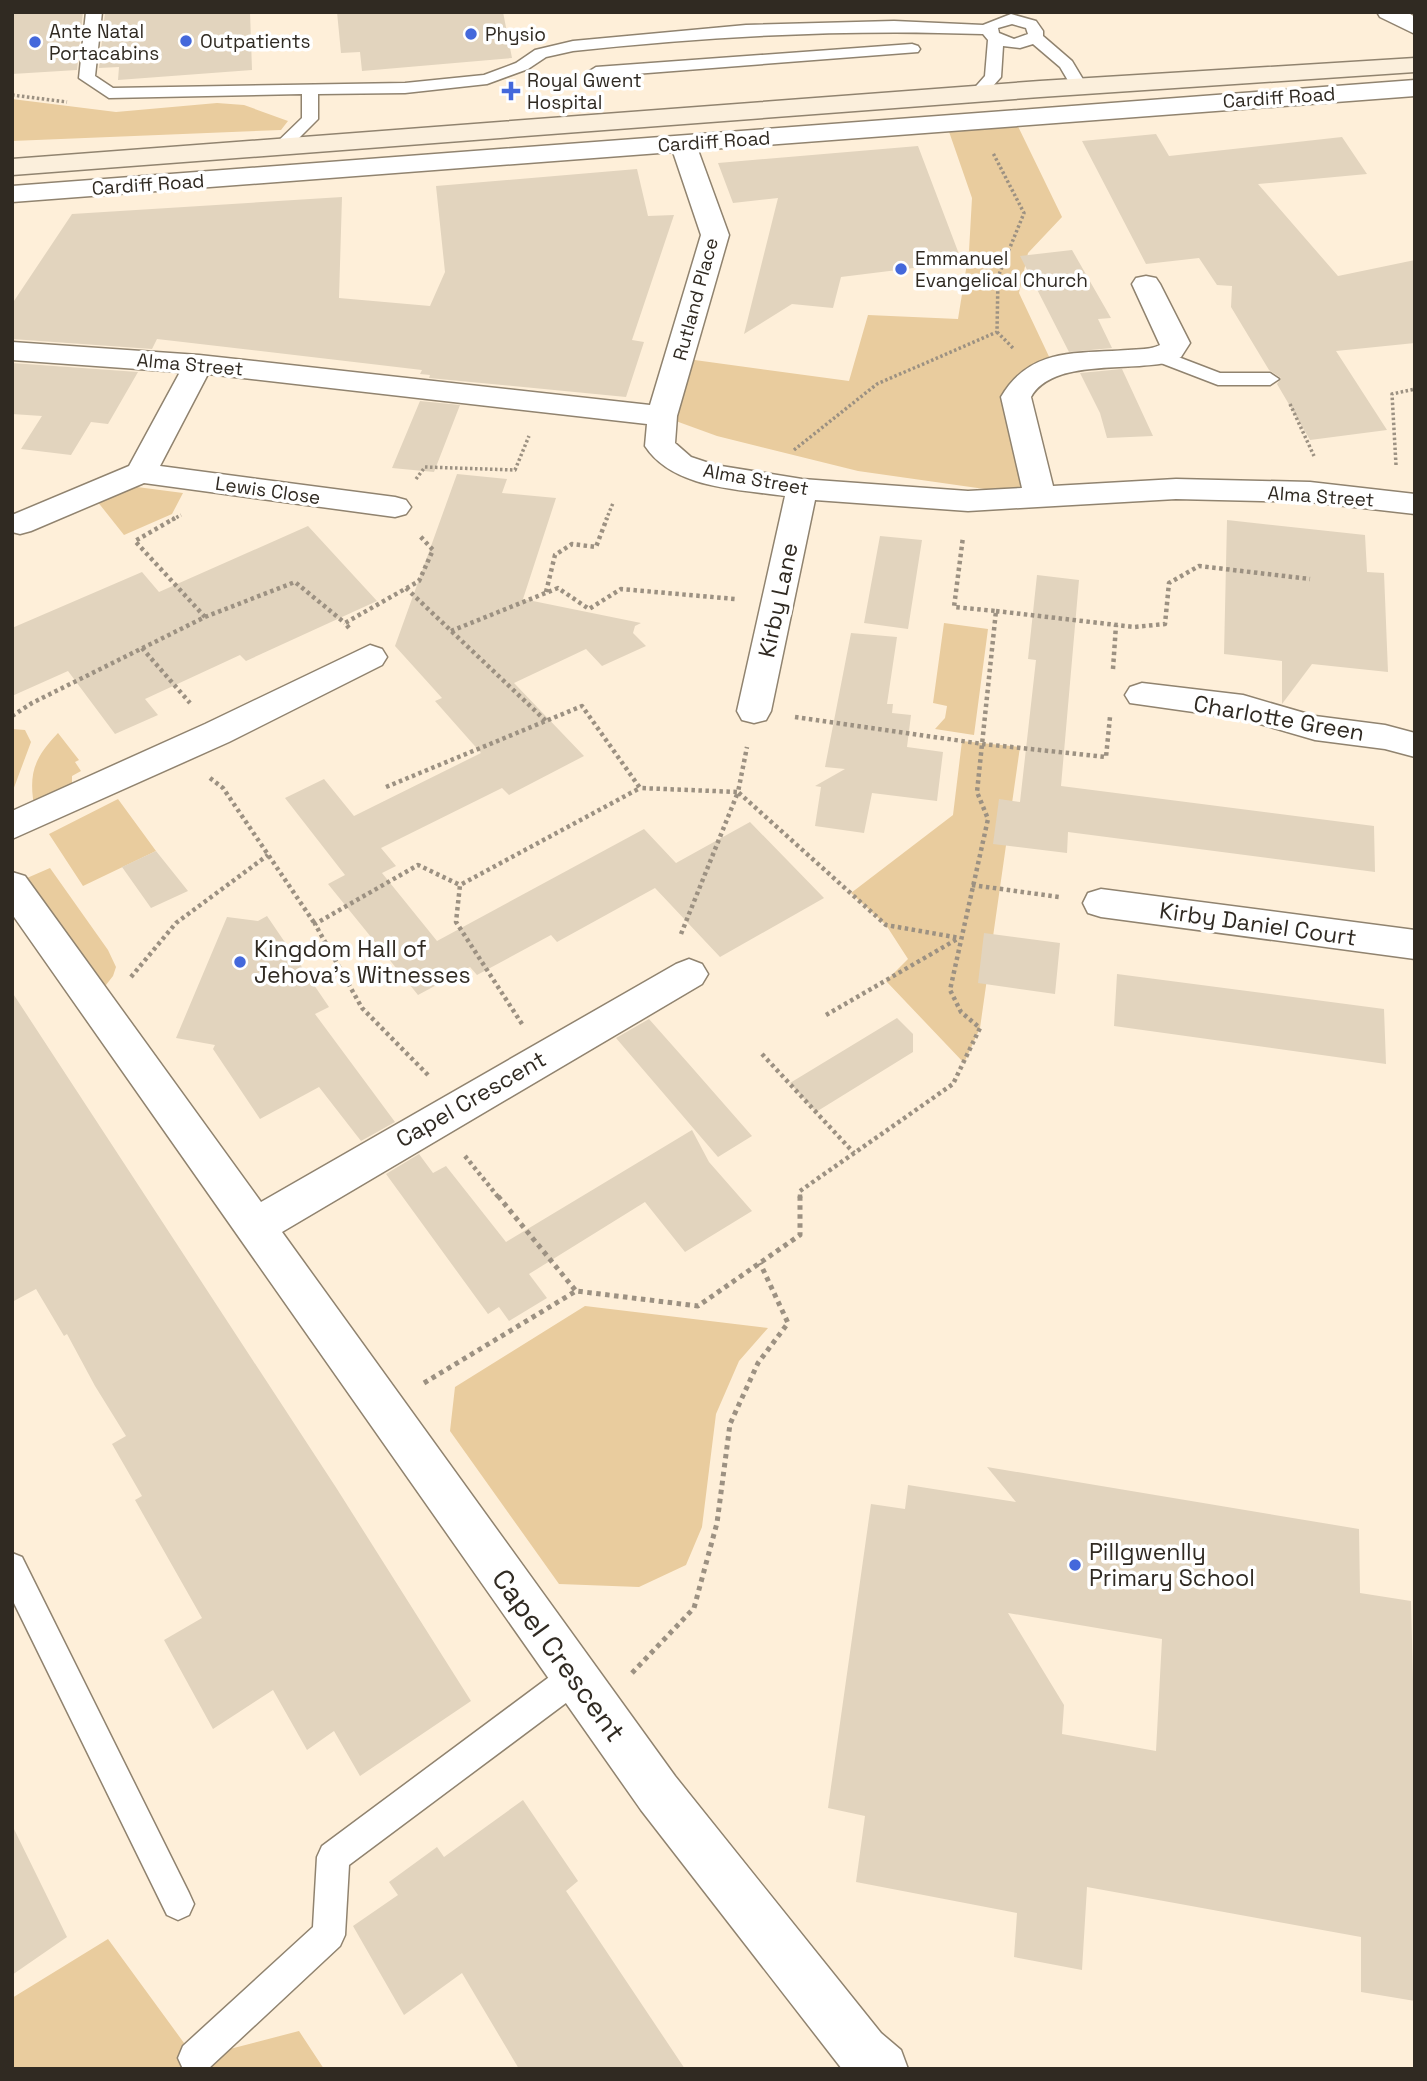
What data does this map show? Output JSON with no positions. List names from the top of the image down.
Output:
{
  "streets": {
    "main road": ["Cardiff Road"],
    "street": [
      "Rutland Place",
      "Alma Street",
      "Lewis Close",
      "Kirby Lane",
      "Charlotte Green",
      "Kirby Daniel Court",
      "Capel Crescent"
    ]
  },
  "crossings": [
    ["Cardiff Road", "Rutland Place"],
    ["Rutland Place", "Alma Street"],
    ["Alma Street", "Kirby Lane"]
  ],
  "places": {
    "other": [
      "Physio",
      "Outpatients",
      "Ante Natal Portacabins",
      "Emmanuel Evangelical Church",
      "Kingdom Hall of Jehova's Witnesses",
      "Pillgwenlly Primary School"
    ],
    "health": ["Royal Gwent Hospital"]
  }
}
